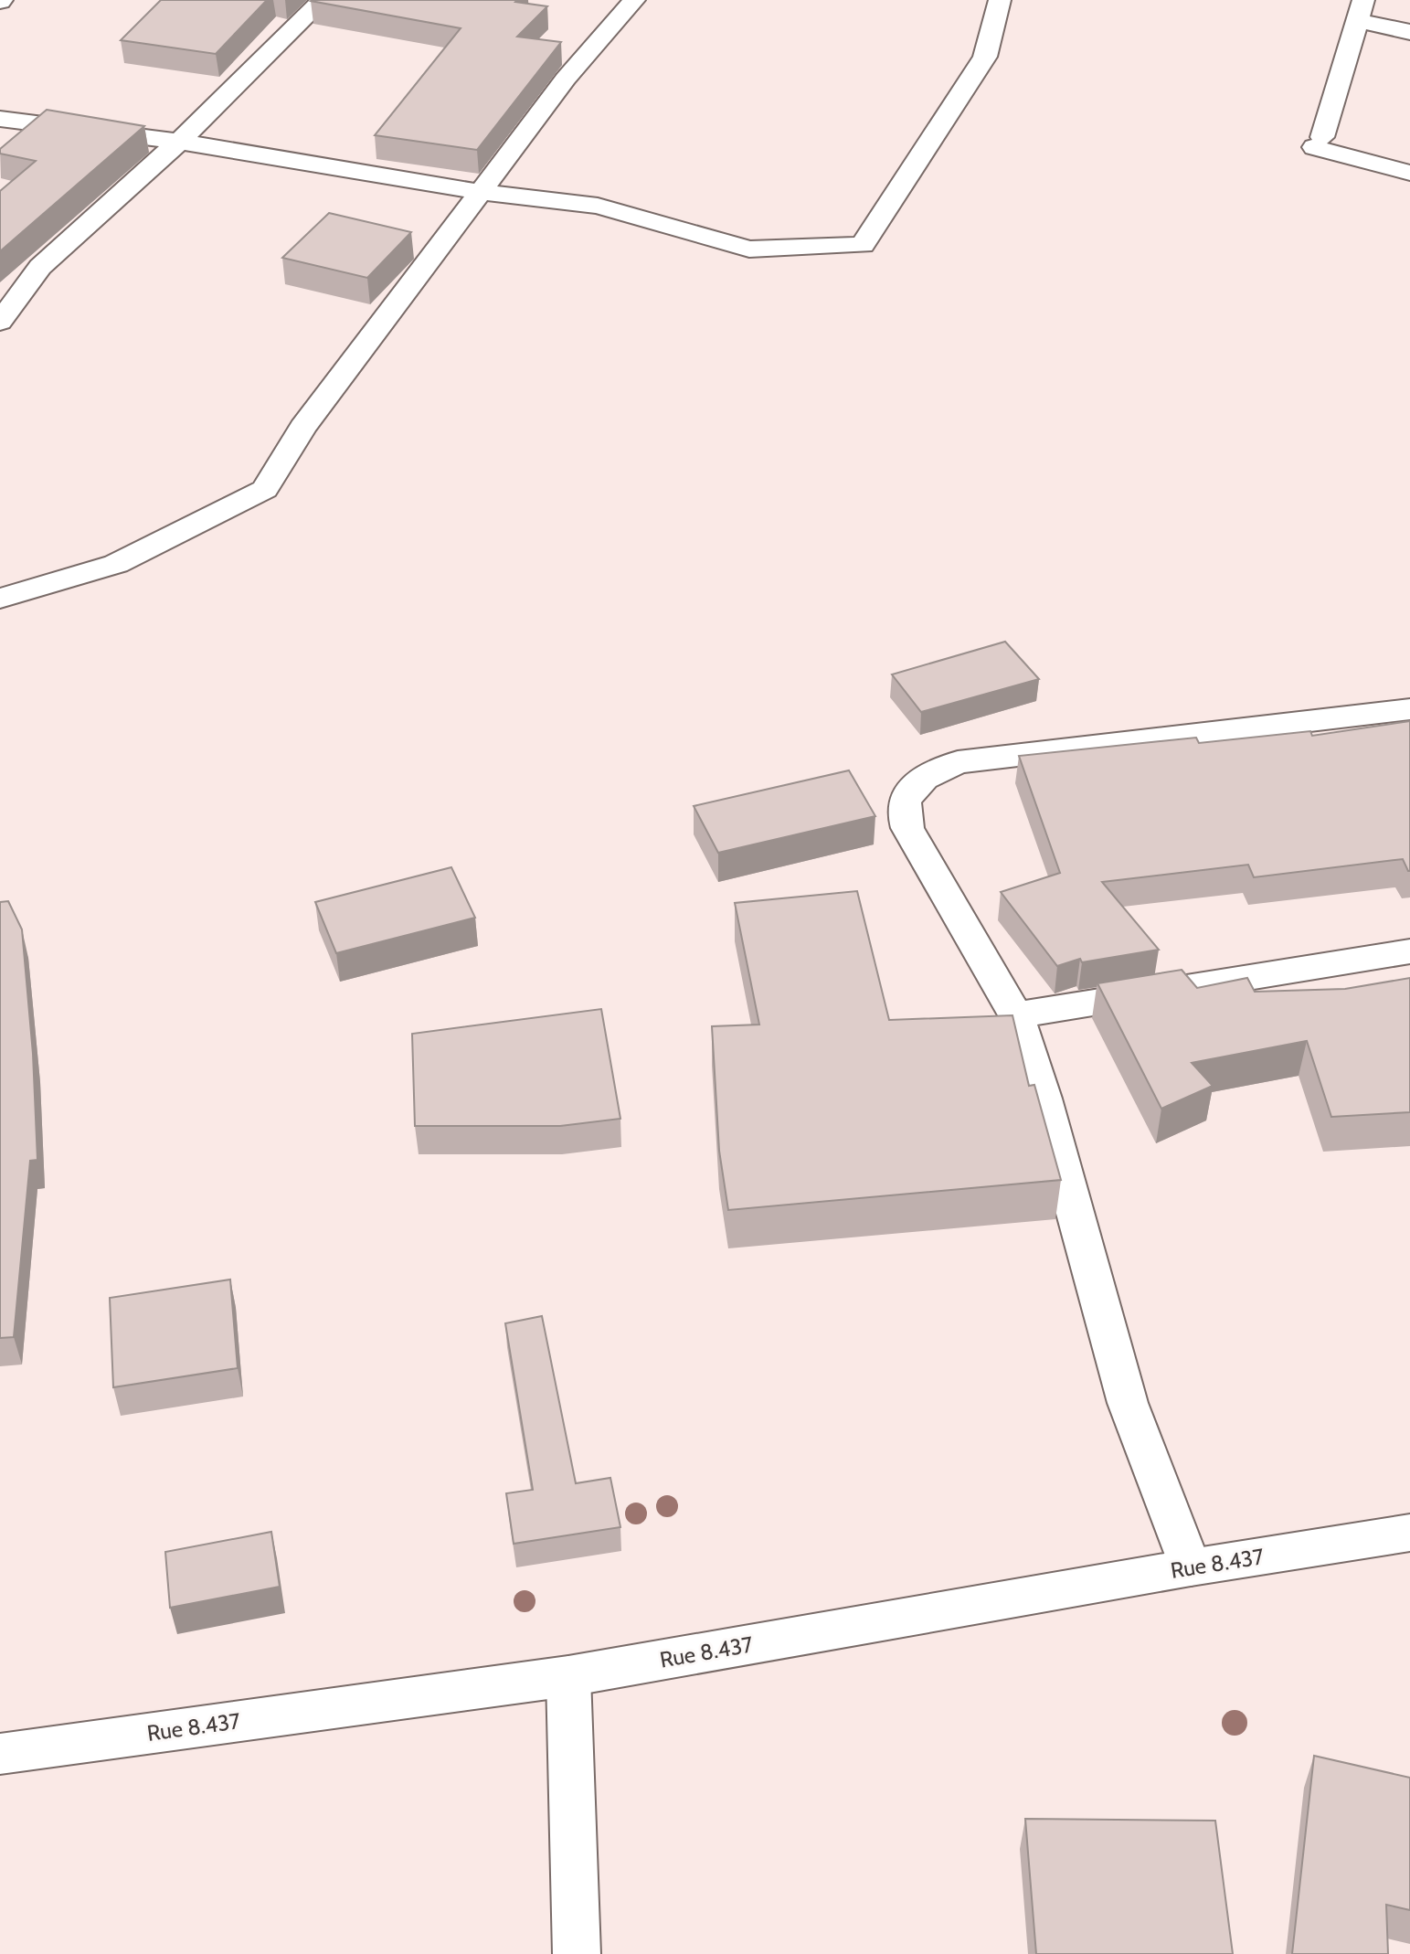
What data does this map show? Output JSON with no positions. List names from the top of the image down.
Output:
{
  "streets": {
    "street": ["Rue 8.437"]
  }
}
